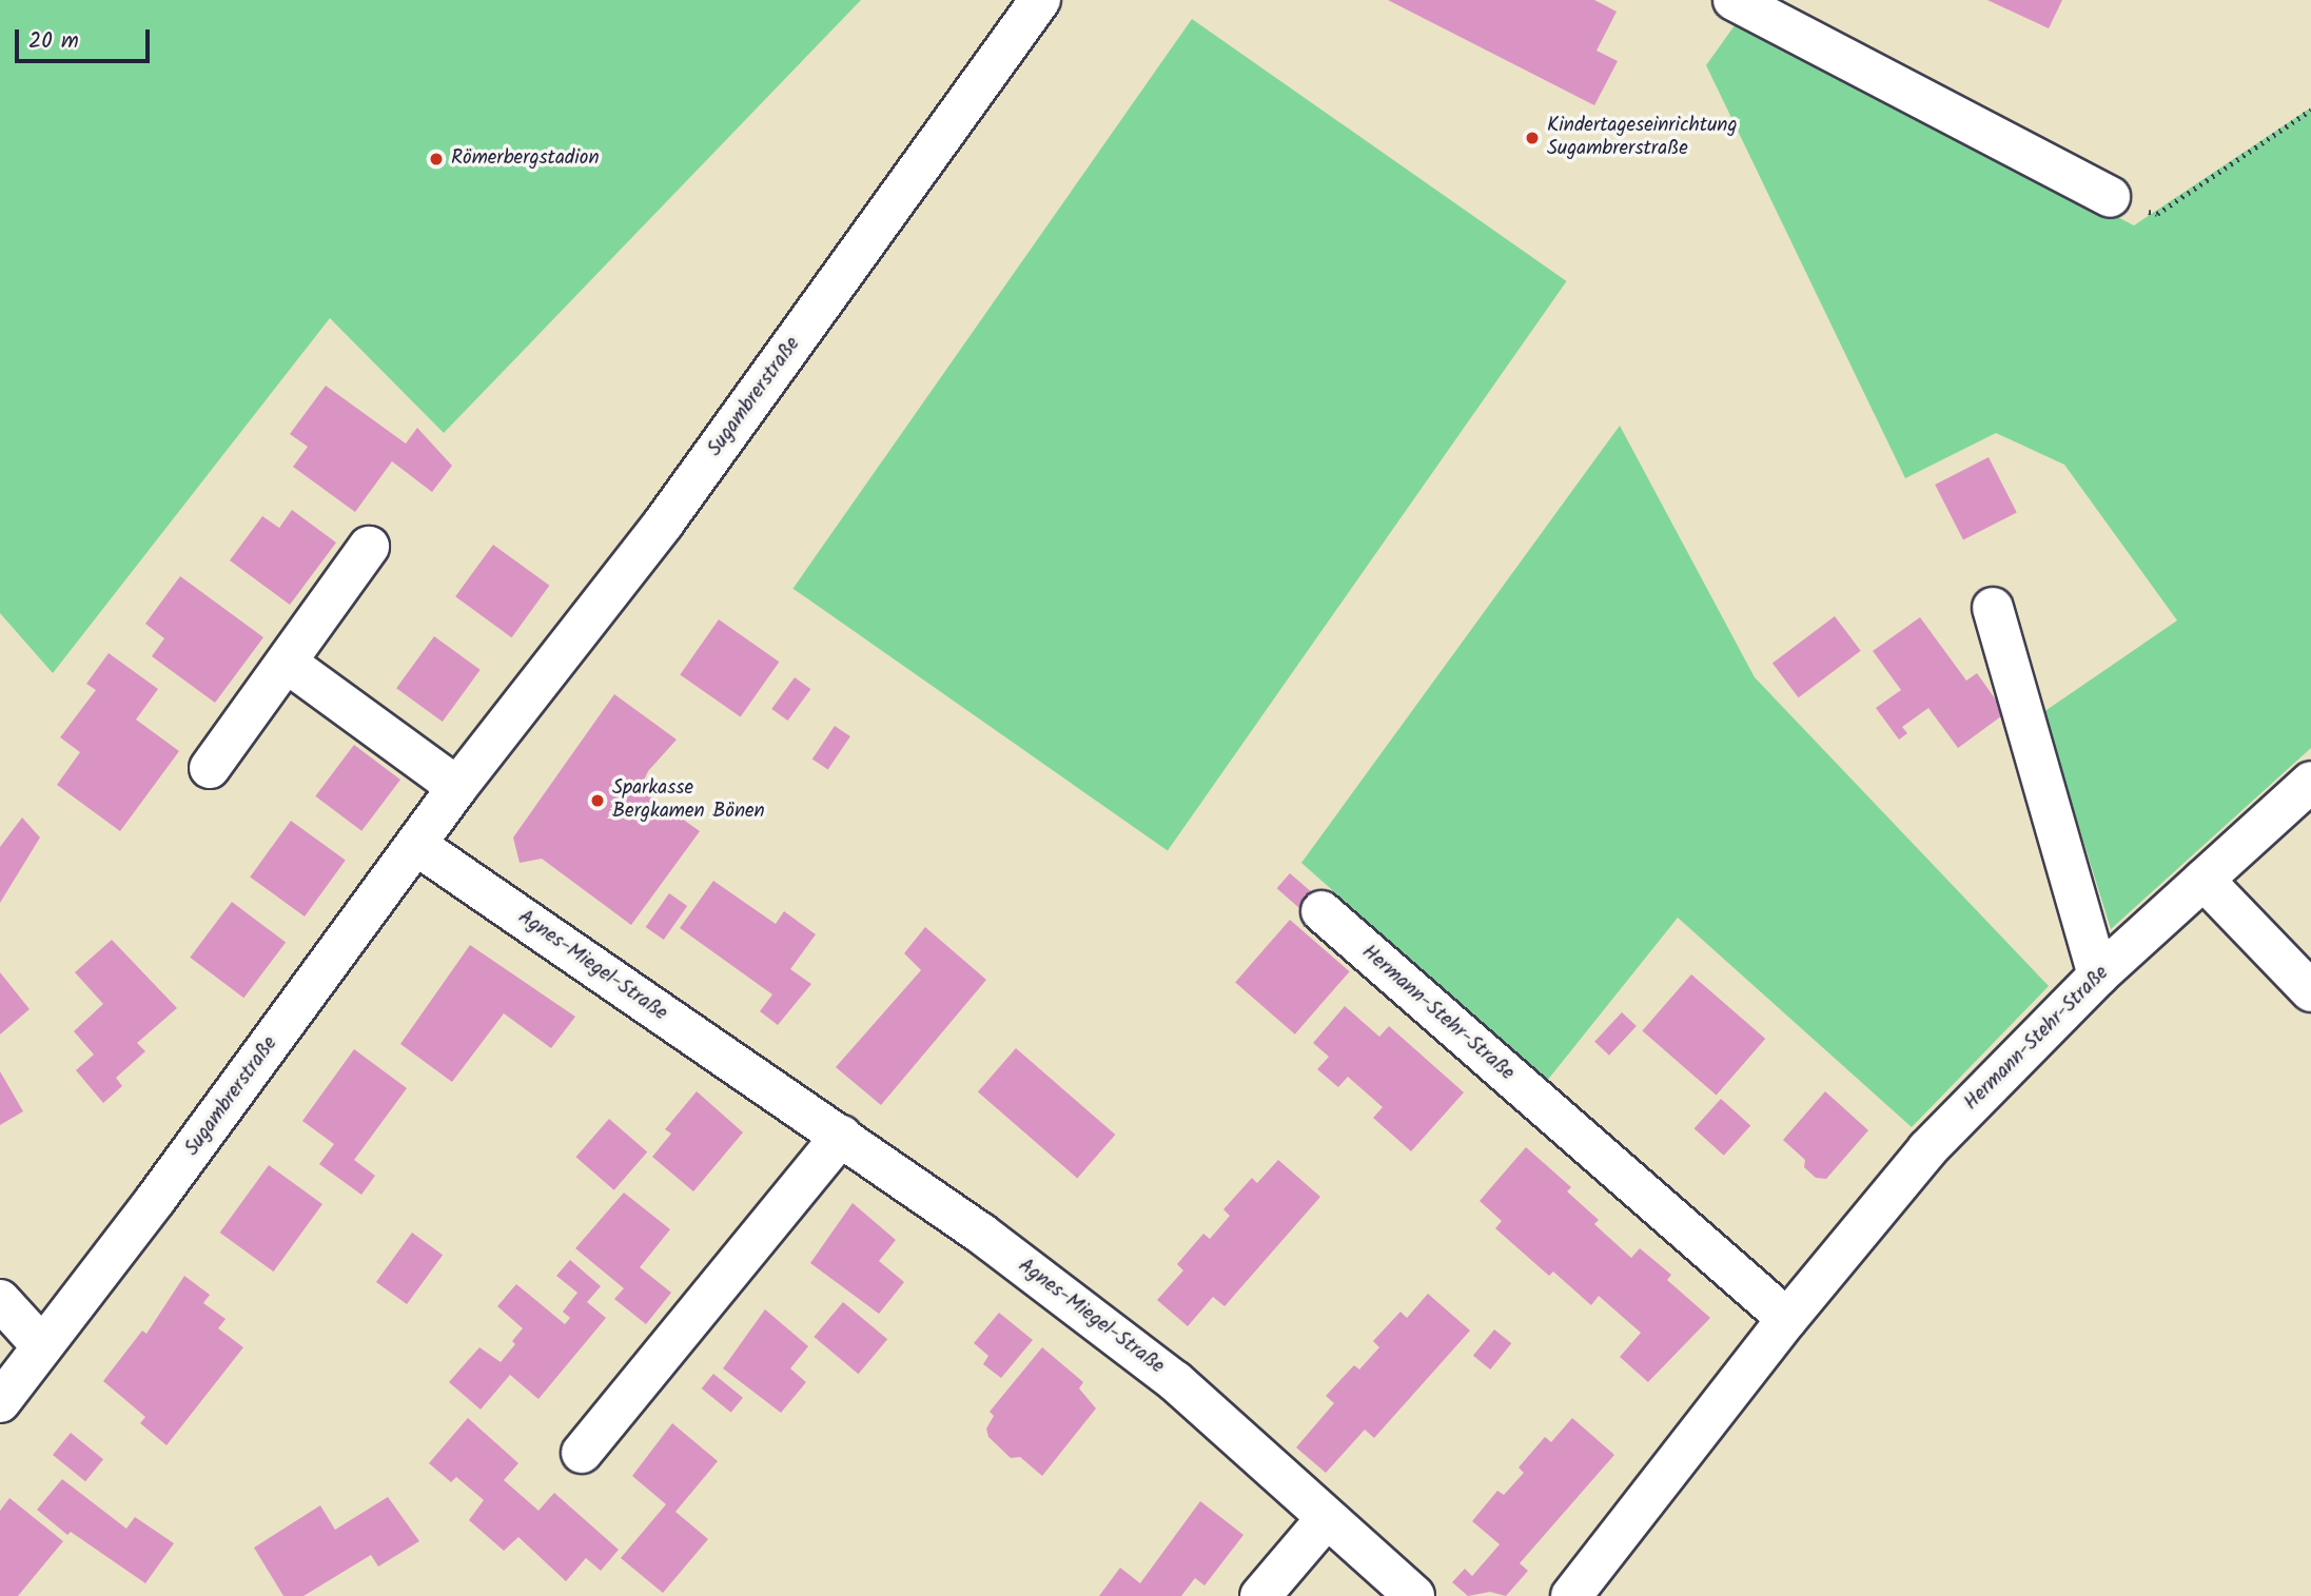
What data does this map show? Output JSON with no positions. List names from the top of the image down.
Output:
{
  "streets": {
    "street": ["Sugambrerstraße", "Agnes-Miegel-Straße", "Hermann-Stehr-Straße"]
  },
  "crossings": [
    ["Sugambrerstraße", "Agnes-Miegel-Straße"]
  ],
  "places": ["Kindertageseinrichtung Sugambrerstraße", "Römerbergstadion", "Sparkasse Bergkamen Bönen"],
  "scale_bar": "20 m"
}
